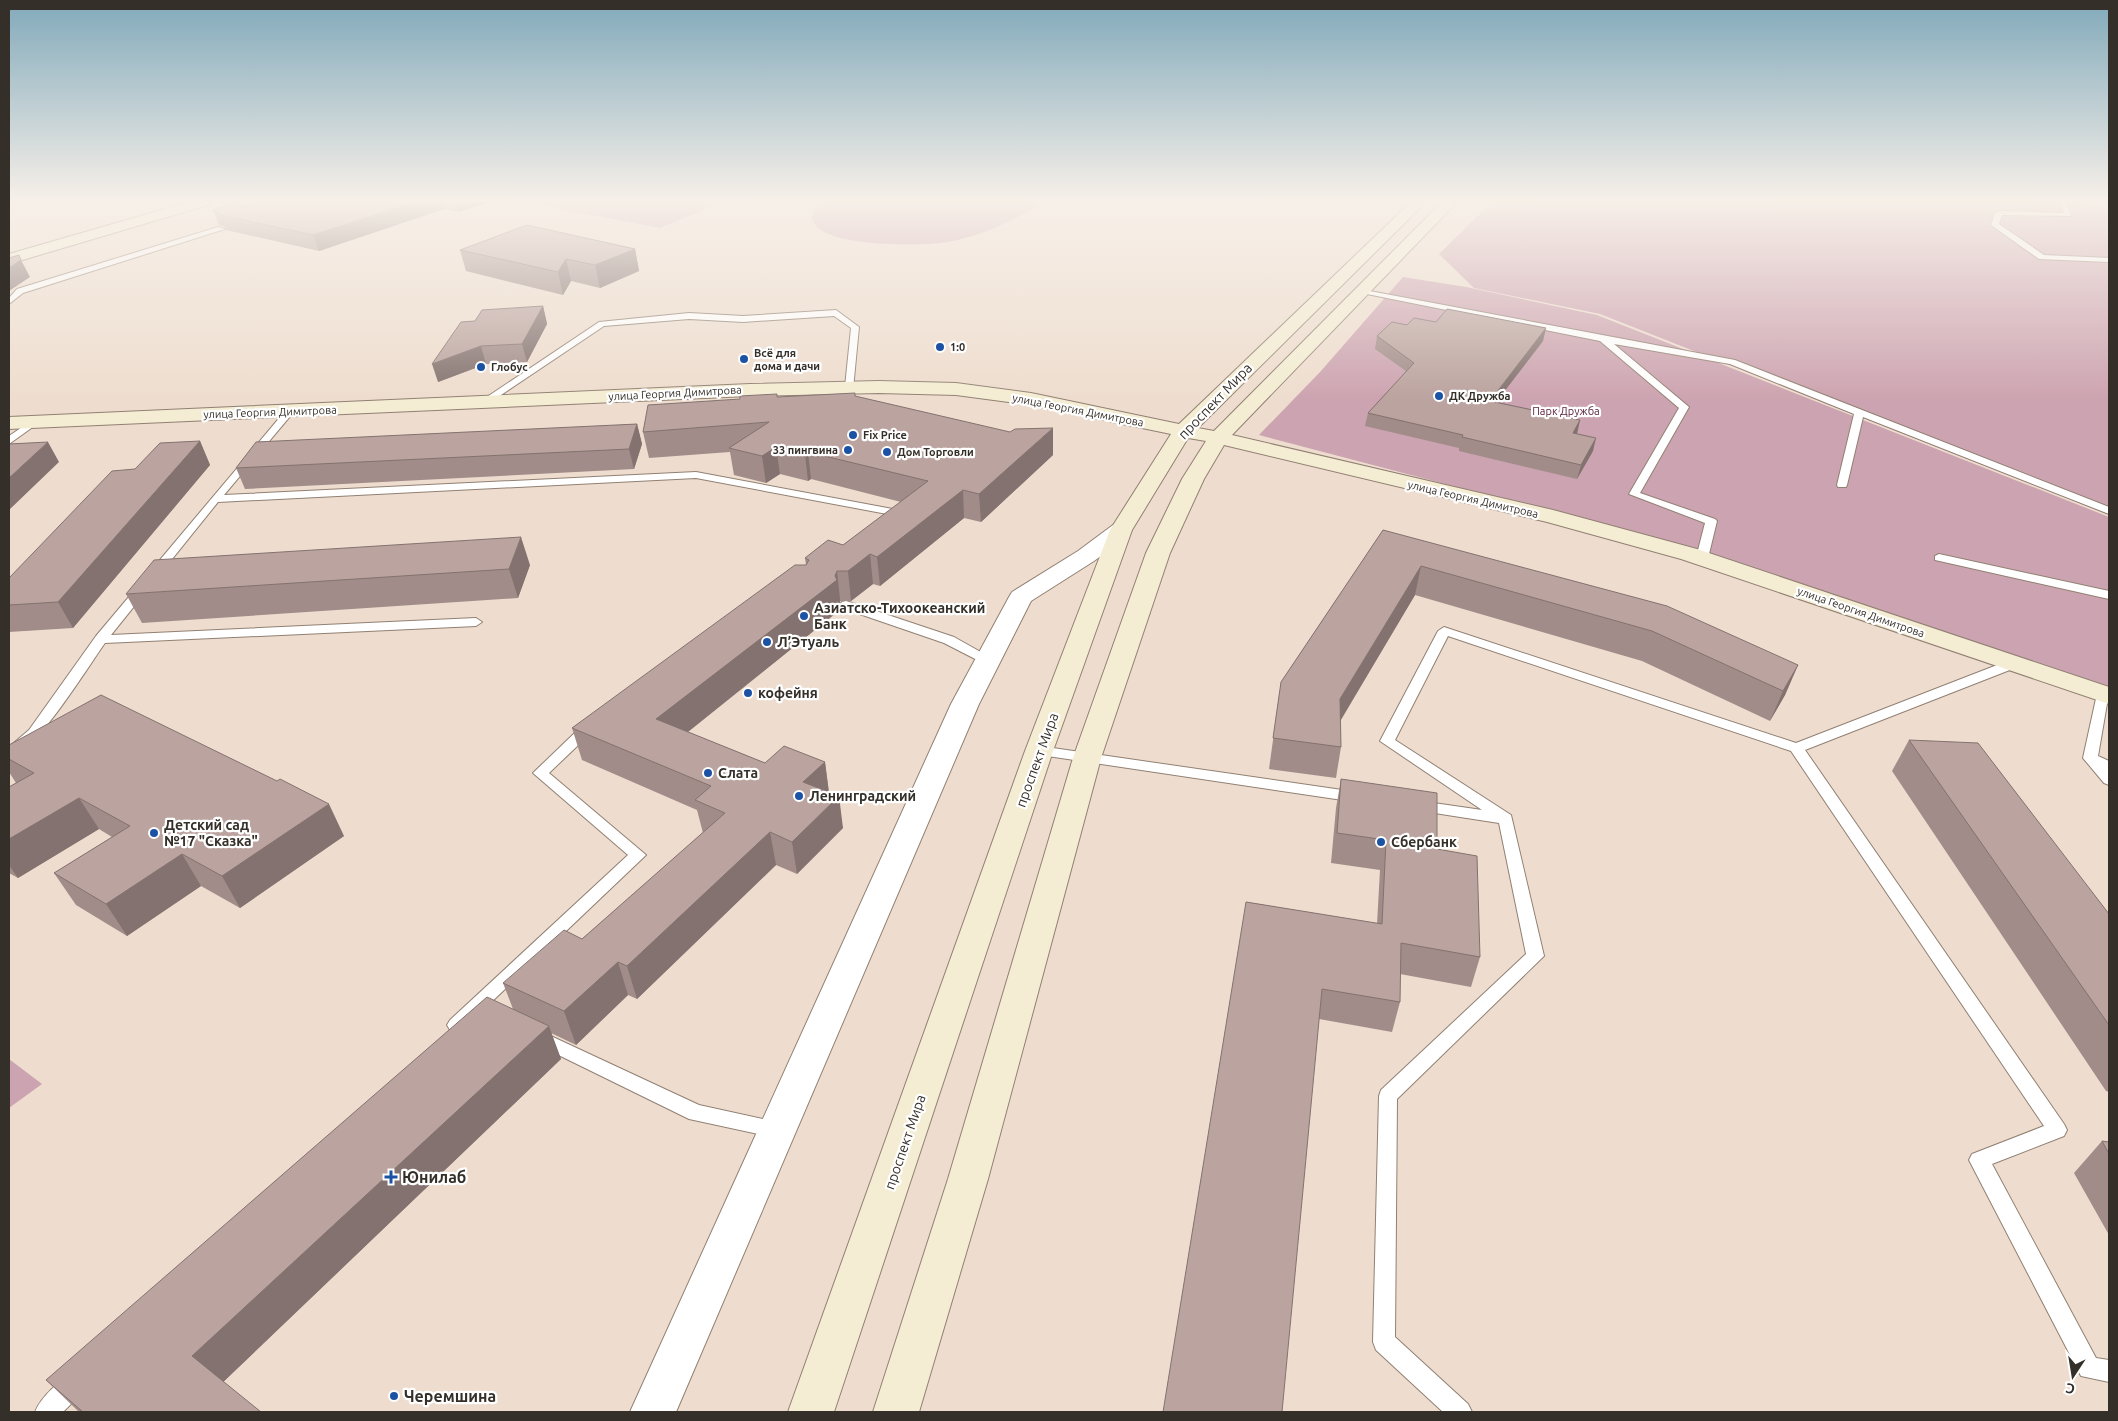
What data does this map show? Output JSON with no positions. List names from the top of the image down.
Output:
{
  "streets": {
    "street": ["улица Георгия Димитрова", "проспект Мира"]
  },
  "crossings": [
    ["улица Георгия Димитрова", "проспект Мира"]
  ],
  "parks": ["Парк Дружба"],
  "places": {
    "other": [
      "1:0",
      "Всё для дома и дачи",
      "Глобус",
      "ДК Дружба",
      "Fix Price",
      "33 пингвина",
      "Дом Торговли",
      "Азиатско-Тихоокеанский Банк",
      "Л’Этуаль",
      "кофейня",
      "Слата",
      "Ленинградский",
      "Детский сад №17 \"Сказка\"",
      "Сбербанк",
      "Черемшина"
    ],
    "health": ["Юнилаб"]
  },
  "north": "bottom"
}
